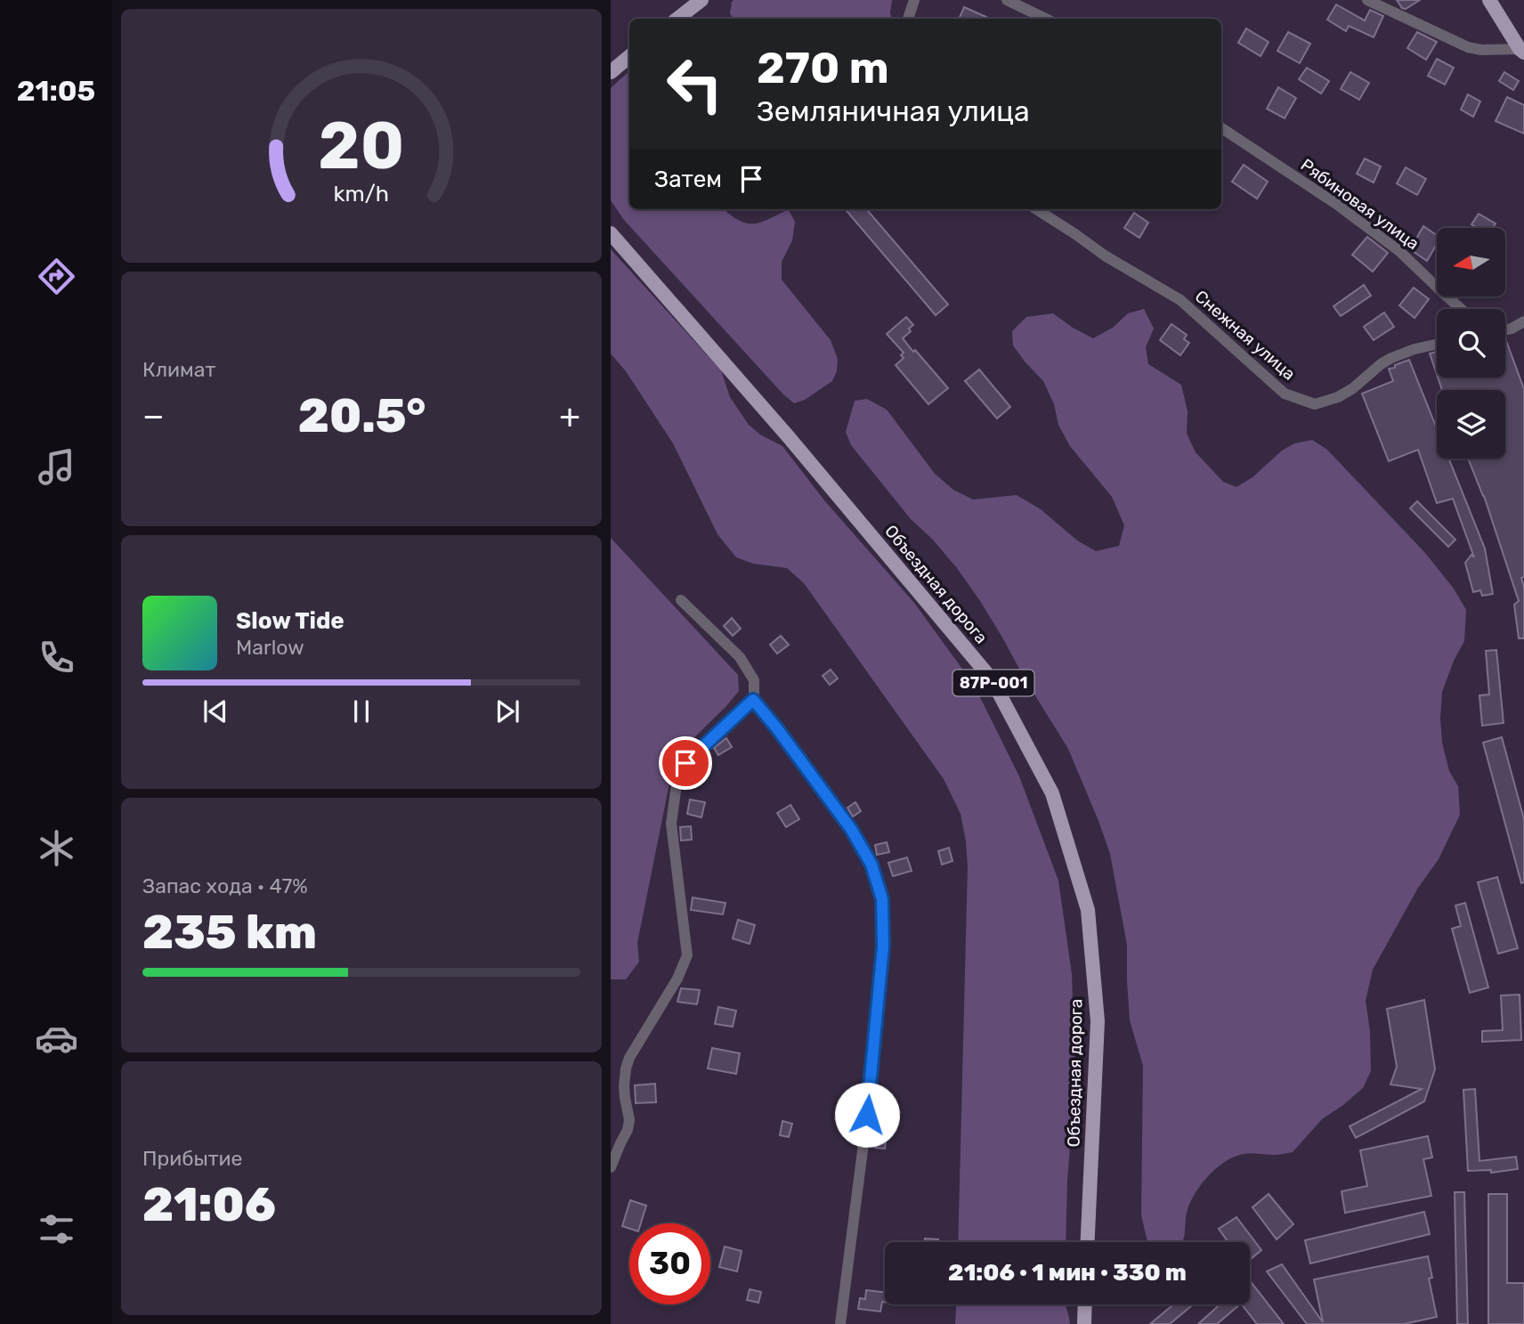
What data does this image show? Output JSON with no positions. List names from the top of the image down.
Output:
{
  "streets": {
    "main road": ["Объездная дорога", "87Р-001"],
    "street": ["Рябиновая улица", "Снежная улица"]
  },
  "north": "left",
  "page": {
    "tabs": "21:05",
    "turn": ["270 m", "Земляничная улица"],
    "then": "Затем",
    "tile": [
      "Климат",
      ["Запас хода · 47%", "235 km"],
      ["Прибытие", "21:06"]
    ],
    "heat": ["−", "20.5°", "+"],
    "song": ["Slow Tide", "Marlow"],
    "limit": "30",
    "trip": "21:06 · 1 мин · 330 m",
    "gauge": ["20", "km/h"]
  }
}
